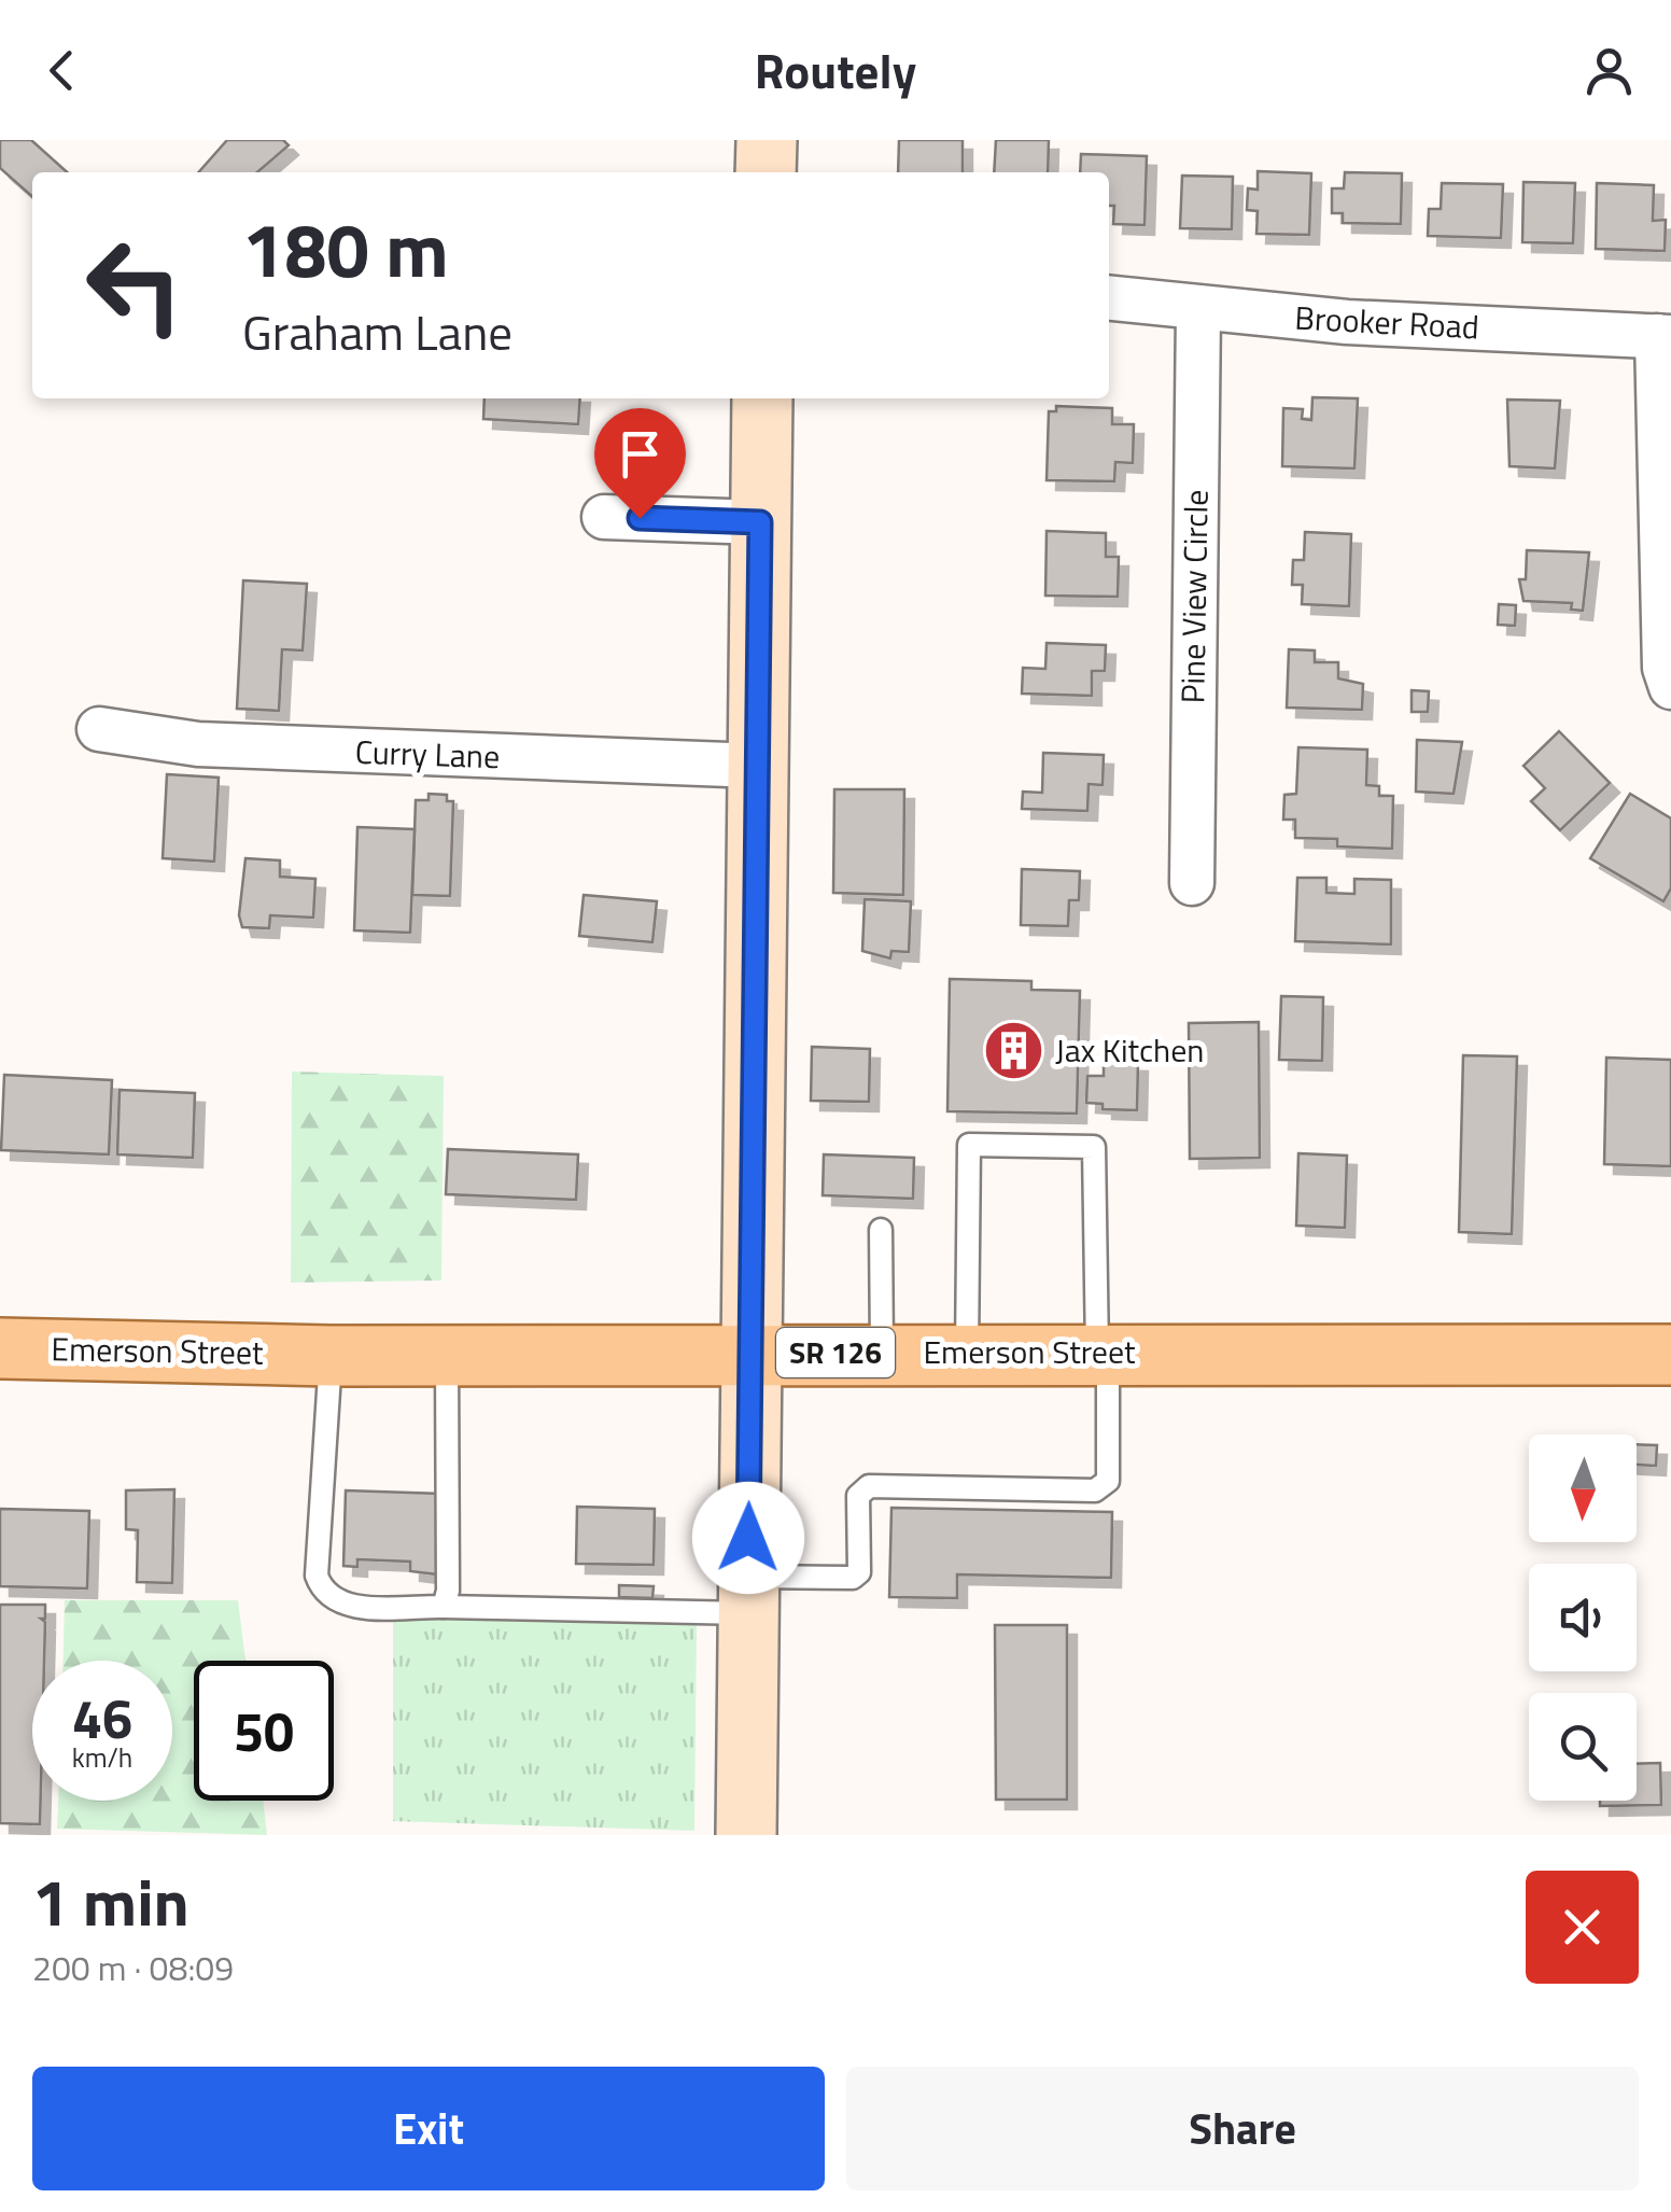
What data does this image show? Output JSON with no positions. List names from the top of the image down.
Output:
{
  "streets": {
    "main road": ["Emerson Street", "SR 126"],
    "street": ["Brooker Road", "Pine View Circle", "Curry Lane"]
  },
  "crossings": [
    ["Brooker Road", "Pine View Circle"]
  ],
  "places": {
    "building": ["Jax Kitchen"]
  },
  "north": "bottom",
  "page": {
    "header": "Routely",
    "turn": ["180 m", "Graham Lane"],
    "speed": "46 km/h",
    "limit": "50",
    "heading": ["1 min", "200 m · 08:09"],
    "buttons": ["Exit", "Share"]
  }
}
